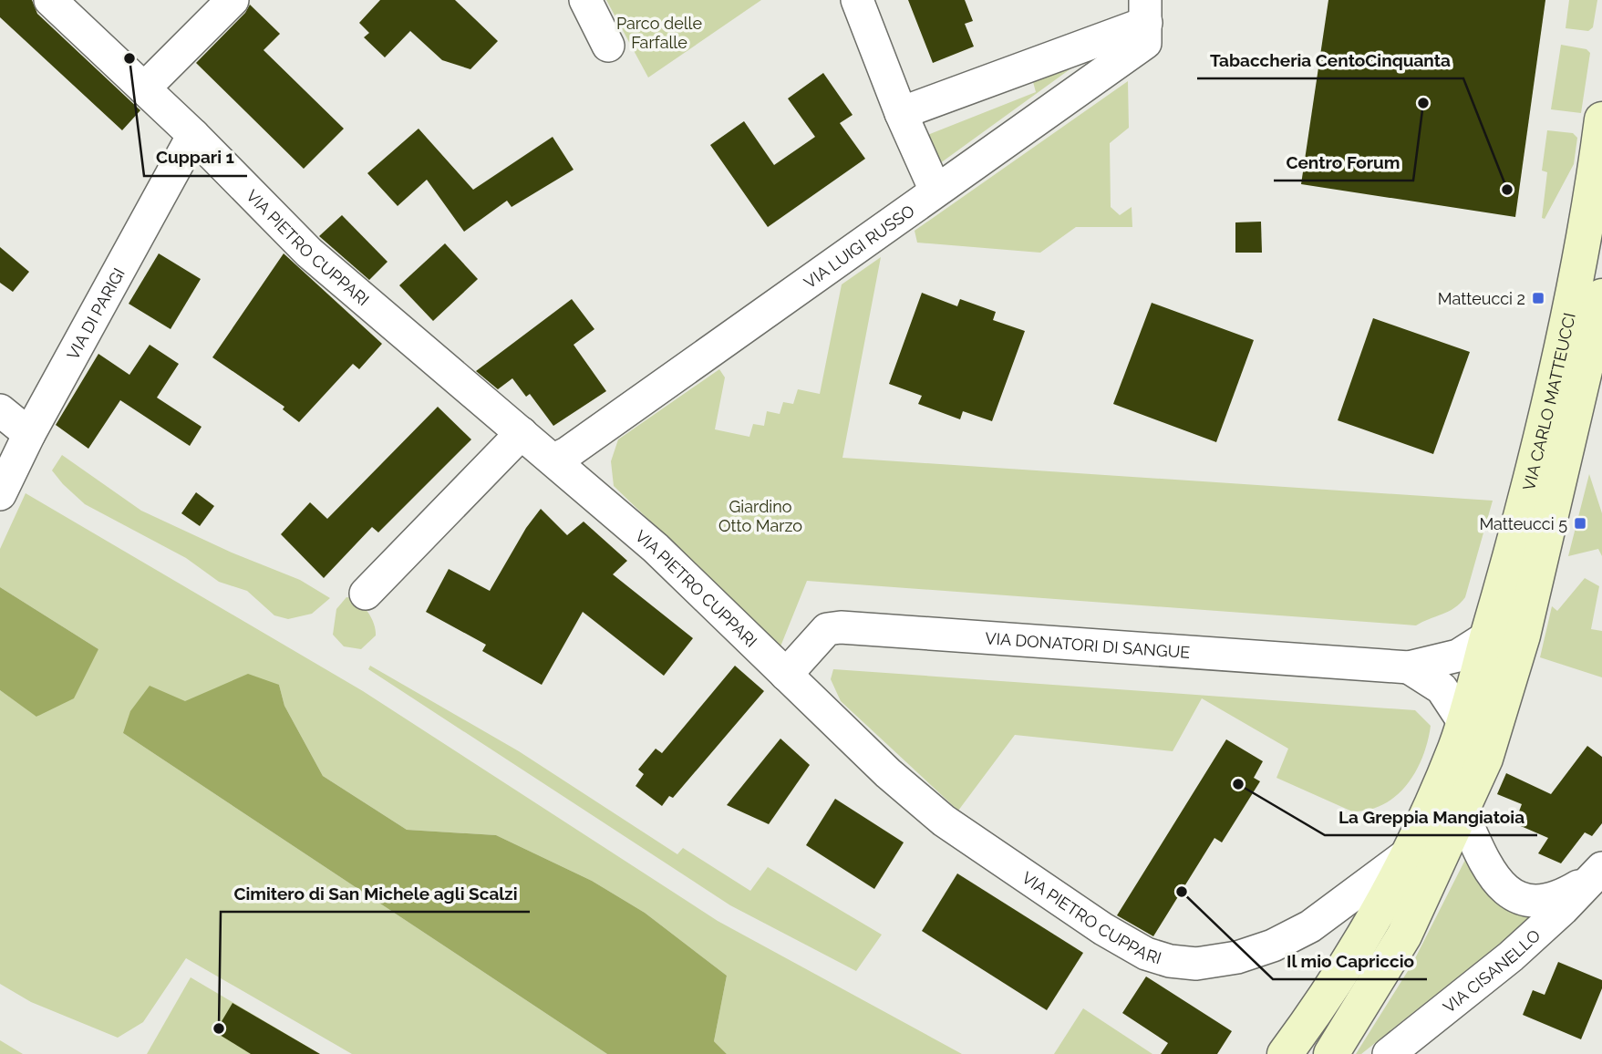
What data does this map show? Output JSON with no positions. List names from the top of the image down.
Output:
{
  "streets": {
    "main road": ["VIA CARLO MATTEUCCI"],
    "street": [
      "VIA LUIGI RUSSO",
      "VIA PIETRO CUPPARI",
      "VIA DI PARIGI",
      "VIA DONATORI DI SANGUE",
      "VIA CISANELLO"
    ]
  },
  "crossings": [
    ["VIA LUIGI RUSSO", "VIA PIETRO CUPPARI"],
    ["VIA PIETRO CUPPARI", "VIA DI PARIGI"],
    ["VIA PIETRO CUPPARI", "VIA CARLO MATTEUCCI"],
    ["VIA PIETRO CUPPARI", "VIA DONATORI DI SANGUE"],
    ["VIA CARLO MATTEUCCI", "VIA DONATORI DI SANGUE"],
    ["VIA CARLO MATTEUCCI", "VIA CISANELLO"]
  ],
  "parks": ["Parco delle Farfalle", "Giardino Otto Marzo"],
  "places": {
    "other": [
      "Cuppari 1",
      "Centro Forum",
      "Tabaccheria CentoCinquanta",
      "La Greppia Mangiatoia",
      "Il mio Capriccio",
      "Cimitero di San Michele agli Scalzi"
    ],
    "transit": ["Matteucci 2", "Matteucci 5"]
  }
}
